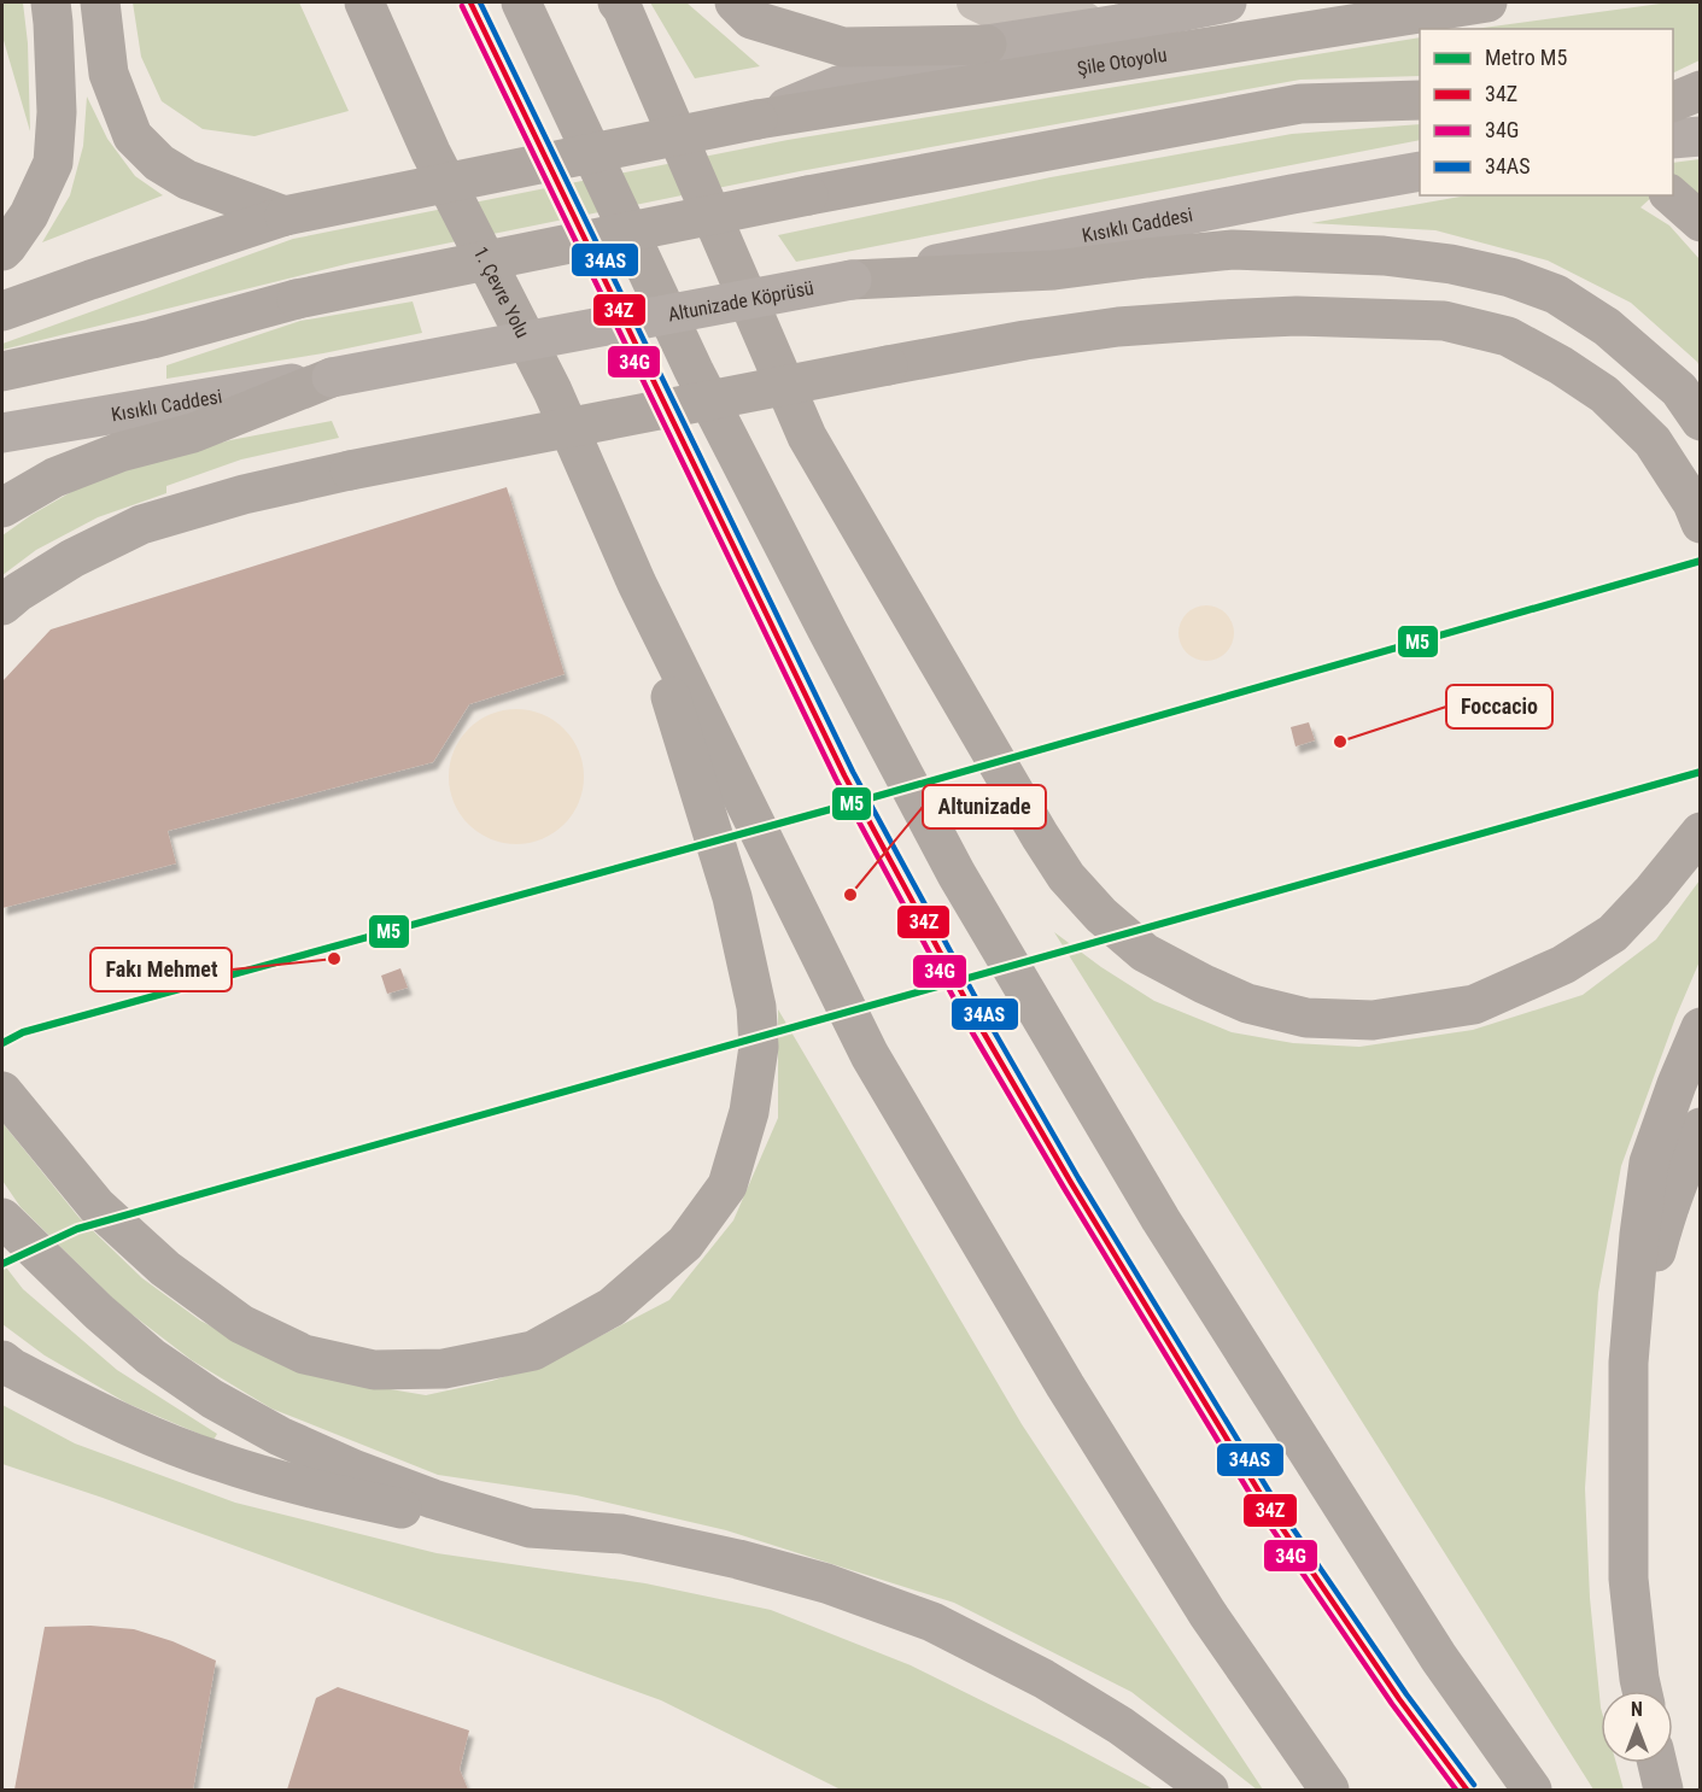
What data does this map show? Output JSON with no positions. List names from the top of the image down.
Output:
{
  "streets": {
    "highway": ["Şile Otoyolu", "1. Çevre Yolu"],
    "main road": ["Kısıklı Caddesi", "Altunizade Köprüsü"]
  },
  "crossings": [
    ["Kısıklı Caddesi", "Altunizade Köprüsü"]
  ],
  "places": ["Foccacio", "Altunizade", "Fakı Mehmet"],
  "lines": [
    "transit line 34Z",
    "transit line 34AS",
    "transit line 34G",
    "metro line M5"
  ],
  "legend": [
    "Metro M5",
    "34Z",
    "34G",
    "34AS"
  ],
  "north": "top"
}
